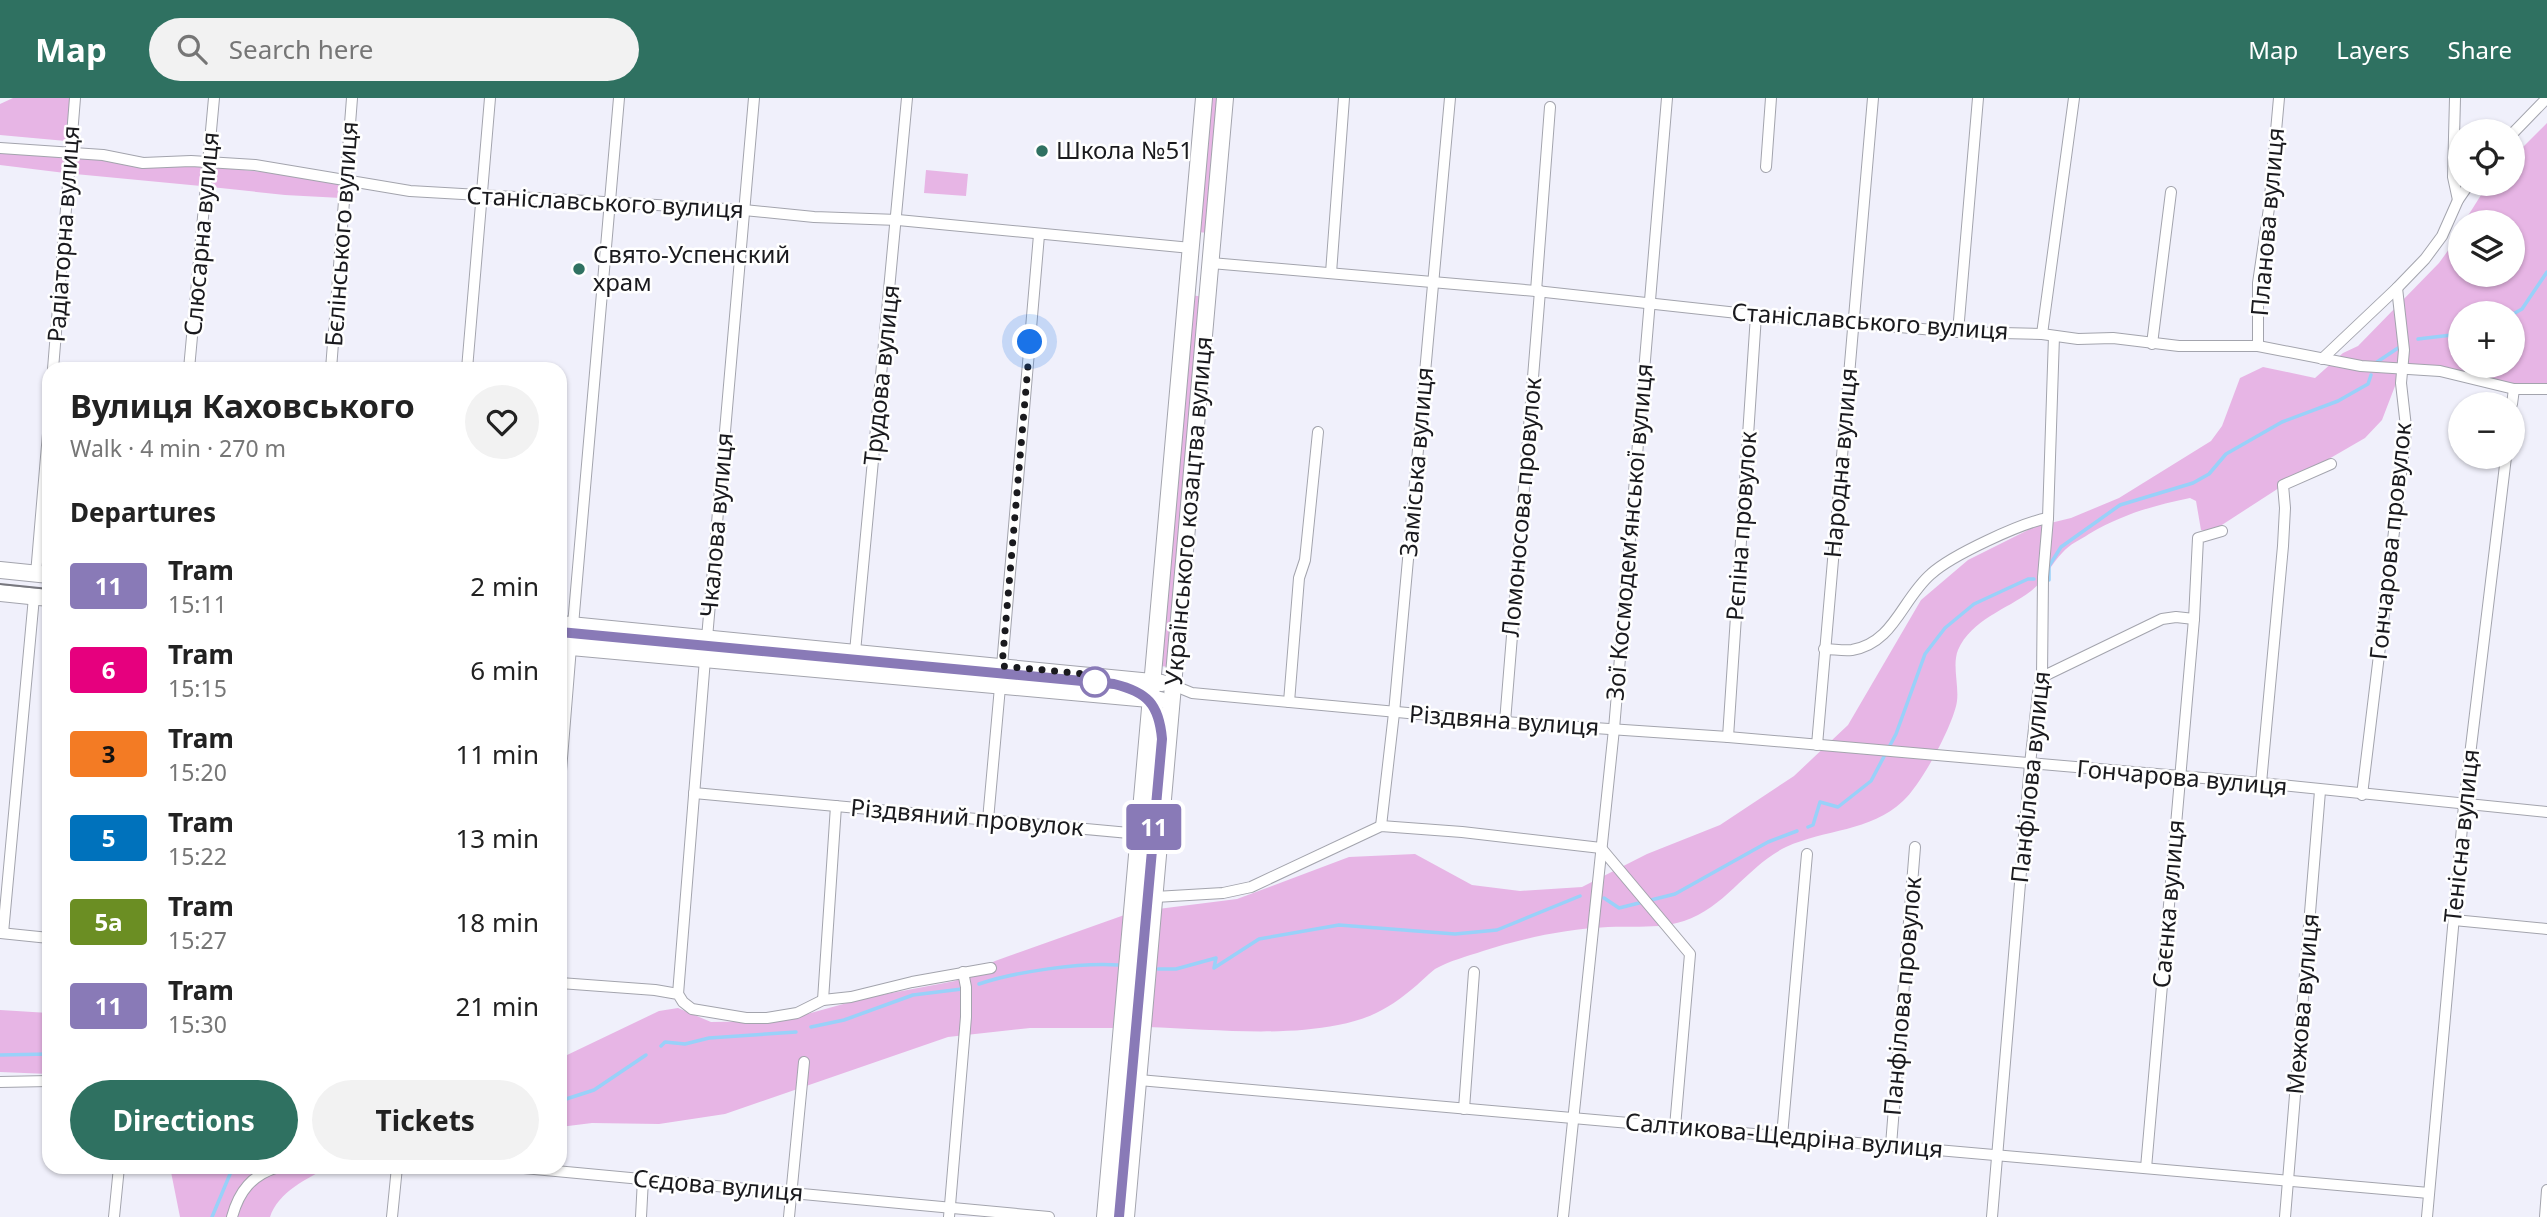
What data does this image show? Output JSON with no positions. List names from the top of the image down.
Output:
{
  "streets": {
    "street": [
      "Станіславського вулиця",
      "Планова вулиця",
      "Радіаторна вулиця",
      "Слюсарна вулиця",
      "Бєлінського вулиця",
      "Трудова вулиця",
      "Заміська вулиця",
      "Народна вулиця",
      "Ломоносова провулок",
      "Українського козацтва вулиця",
      "Чкалова вулиця",
      "Рєпіна провулок",
      "Зої Космодем’янської вулиця",
      "Гончарова провулок",
      "Різдвяна вулиця",
      "Панфілова вулиця",
      "Гончарова вулиця",
      "Різдвяний провулок",
      "Тенісна вулиця",
      "Саєнка вулиця",
      "Панфілова провулок",
      "Межова вулиця",
      "Салтикова-Щедріна вулиця",
      "Сєдова вулиця"
    ]
  },
  "crossings": [
    ["Станіславського вулиця", "Планова вулиця"],
    ["Станіславського вулиця", "Радіаторна вулиця"],
    ["Станіславського вулиця", "Слюсарна вулиця"],
    ["Станіславського вулиця", "Бєлінського вулиця"],
    ["Станіславського вулиця", "Трудова вулиця"],
    ["Станіславського вулиця", "Заміська вулиця"],
    ["Станіславського вулиця", "Народна вулиця"],
    ["Станіславського вулиця", "Ломоносова провулок"],
    ["Станіславського вулиця", "Українського козацтва вулиця"],
    ["Станіславського вулиця", "Чкалова вулиця"],
    ["Станіславського вулиця", "Рєпіна провулок"],
    ["Станіславського вулиця", "Зої Космодем’янської вулиця"],
    ["Станіславського вулиця", "Гончарова провулок"],
    ["Станіславського вулиця", "Панфілова вулиця"],
    ["Трудова вулиця", "Різдвяна вулиця"],
    ["Заміська вулиця", "Різдвяна вулиця"],
    ["Народна вулиця", "Різдвяна вулиця"],
    ["Народна вулиця", "Гончарова вулиця"],
    ["Ломоносова провулок", "Різдвяна вулиця"],
    ["Українського козацтва вулиця", "Різдвяна вулиця"],
    ["Українського козацтва вулиця", "Різдвяний провулок"],
    ["Українського козацтва вулиця", "Салтикова-Щедріна вулиця"],
    ["Чкалова вулиця", "Різдвяна вулиця"],
    ["Чкалова вулиця", "Різдвяний провулок"],
    ["Рєпіна провулок", "Різдвяна вулиця"],
    ["Зої Космодем’янської вулиця", "Різдвяна вулиця"],
    ["Зої Космодем’янської вулиця", "Салтикова-Щедріна вулиця"],
    ["Гончарова провулок", "Гончарова вулиця"],
    ["Різдвяна вулиця", "Гончарова вулиця"],
    ["Панфілова вулиця", "Гончарова вулиця"],
    ["Панфілова вулиця", "Салтикова-Щедріна вулиця"],
    ["Гончарова вулиця", "Тенісна вулиця"],
    ["Гончарова вулиця", "Саєнка вулиця"],
    ["Гончарова вулиця", "Межова вулиця"],
    ["Тенісна вулиця", "Салтикова-Щедріна вулиця"],
    ["Саєнка вулиця", "Салтикова-Щедріна вулиця"],
    ["Панфілова провулок", "Салтикова-Щедріна вулиця"],
    ["Межова вулиця", "Салтикова-Щедріна вулиця"]
  ],
  "places": ["Школа №51", "Свято-Успенский храм"],
  "lines": ["tram line 11"],
  "page": {
    "header": "Map",
    "search": "Search here",
    "nav": ["Map", "Layers", "Share"],
    "on_map": "11",
    "map_buttons": ["+", "−"],
    "heading": [
      ["Вулиця Каховського", "Walk · 4 min · 270 m"],
      "Departures"
    ],
    "list": [
      {
        "mark": "11",
        "name": "Tram",
        "note": "15:11",
        "value": "2 min"
      },
      {
        "mark": "6",
        "name": "Tram",
        "note": "15:15",
        "value": "6 min"
      },
      {
        "mark": "3",
        "name": "Tram",
        "note": "15:20",
        "value": "11 min"
      },
      {
        "mark": "5",
        "name": "Tram",
        "note": "15:22",
        "value": "13 min"
      },
      {
        "mark": "5а",
        "name": "Tram",
        "note": "15:27",
        "value": "18 min"
      },
      {
        "mark": "11",
        "name": "Tram",
        "note": "15:30",
        "value": "21 min"
      }
    ],
    "buttons": ["Directions", "Tickets"]
  }
}
